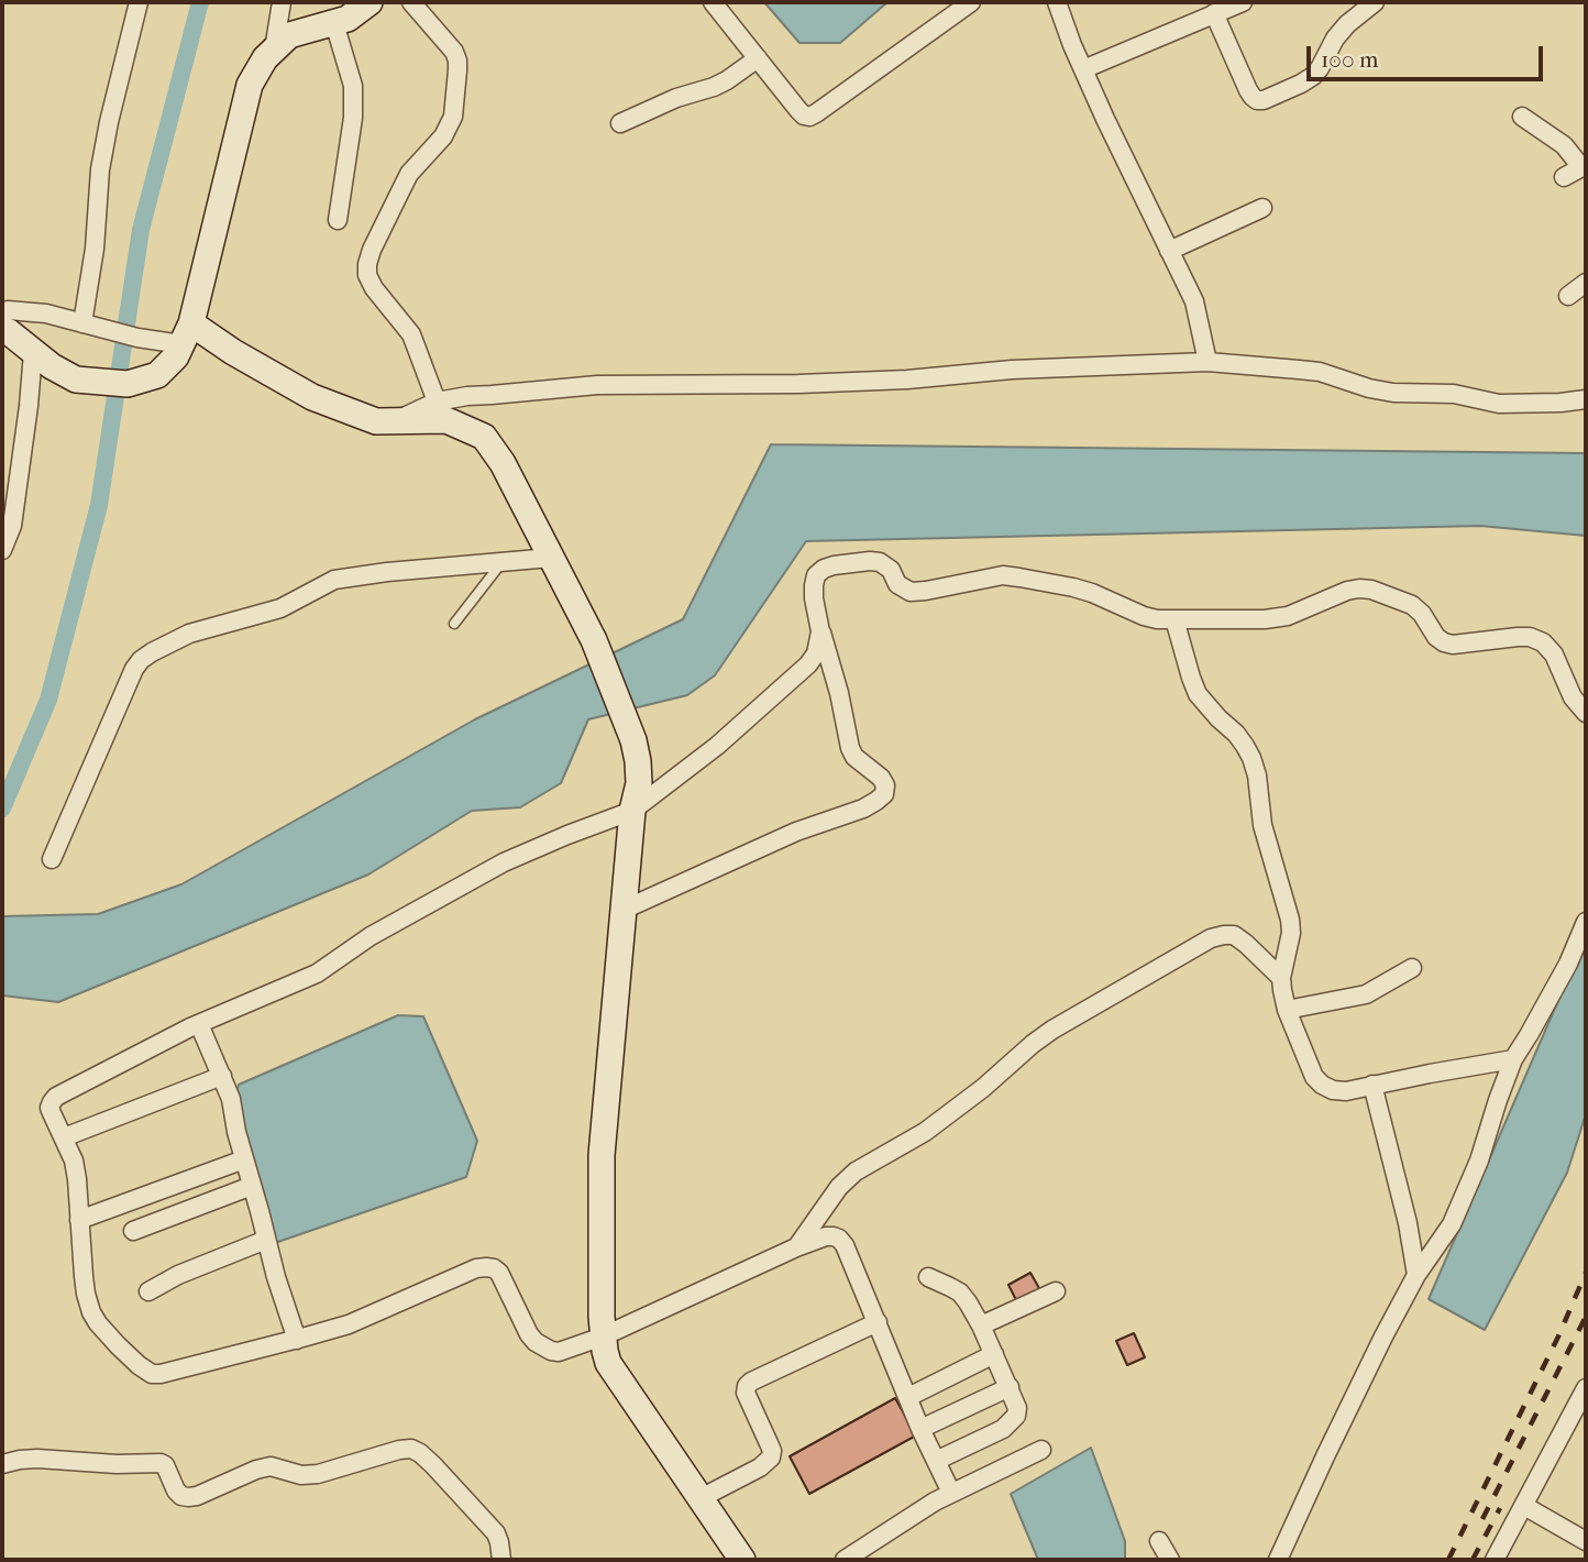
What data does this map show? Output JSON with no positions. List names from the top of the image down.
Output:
{
  "scale_bar": "100 m"
}
